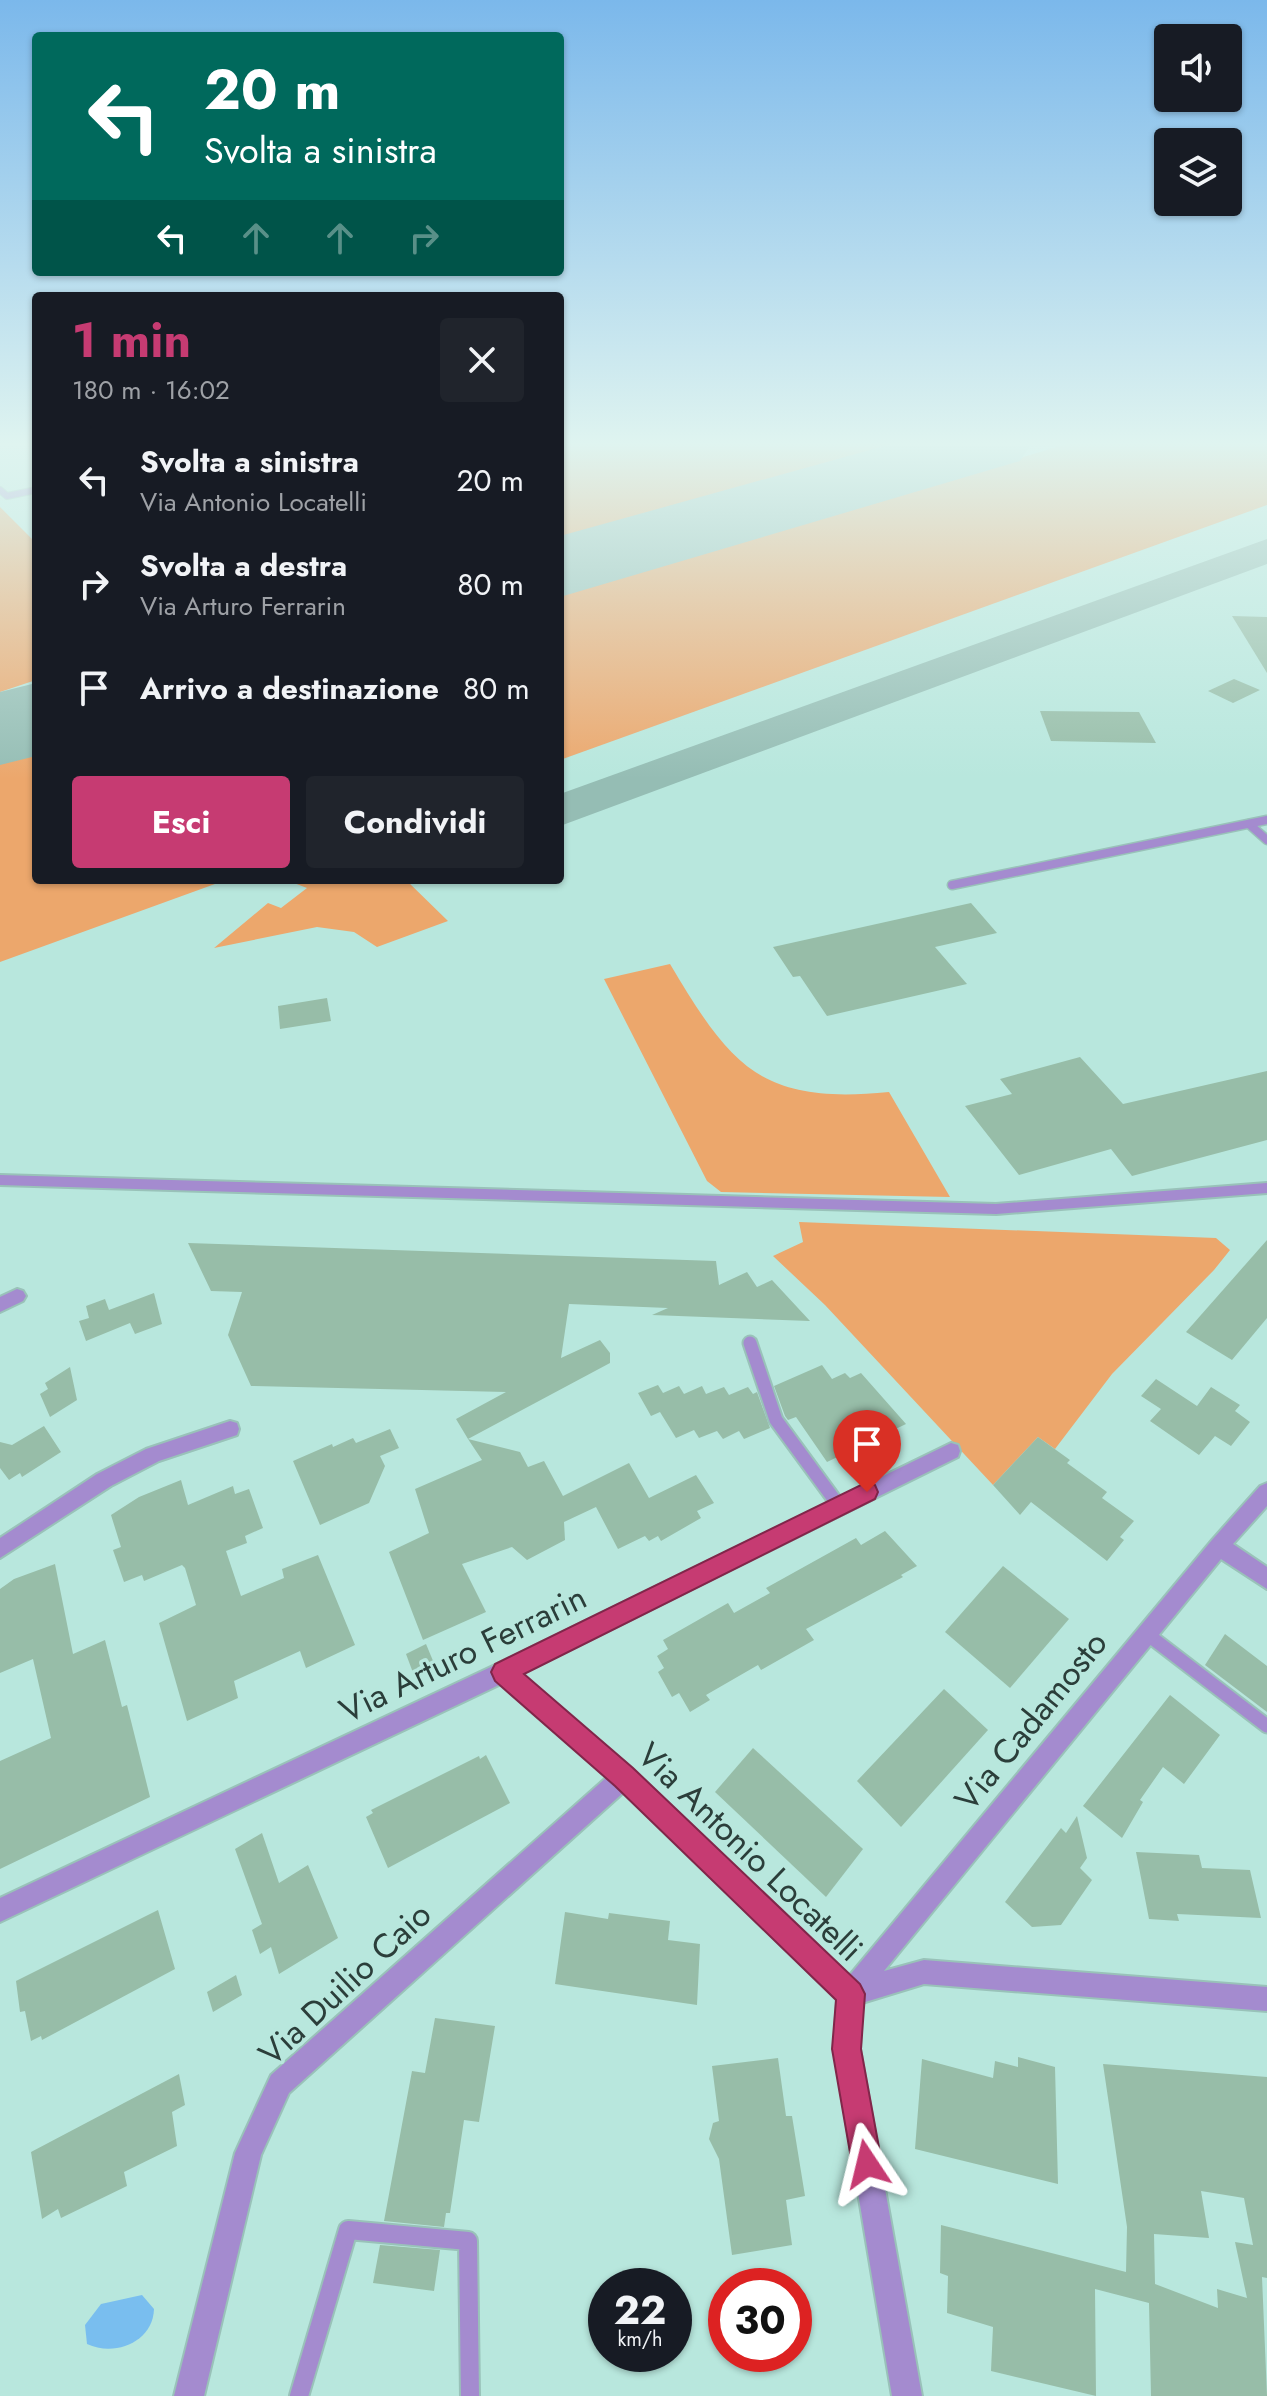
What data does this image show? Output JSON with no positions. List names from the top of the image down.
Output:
{
  "streets": {
    "street": [
      "Via Arturo Ferrarin",
      "Via Cadamosto",
      "Via Antonio Locatelli",
      "Via Duilio Caio"
    ]
  },
  "crossings": [
    ["Via Arturo Ferrarin", "Via Antonio Locatelli"],
    ["Via Cadamosto", "Via Antonio Locatelli"],
    ["Via Antonio Locatelli", "Via Duilio Caio"]
  ],
  "page": {
    "turn": ["20 m", "Svolta a sinistra"],
    "heading": ["1 min", "180 m · 16:02"],
    "list": [
      {
        "name": "Svolta a sinistra",
        "note": "Via Antonio Locatelli",
        "value": "20 m"
      },
      {
        "name": "Svolta a destra",
        "note": "Via Arturo Ferrarin",
        "value": "80 m"
      },
      {
        "name": "Arrivo a destinazione",
        "value": "80 m"
      }
    ],
    "buttons": ["Esci", "Condividi"],
    "speed": "22 km/h",
    "limit": "30"
  }
}
